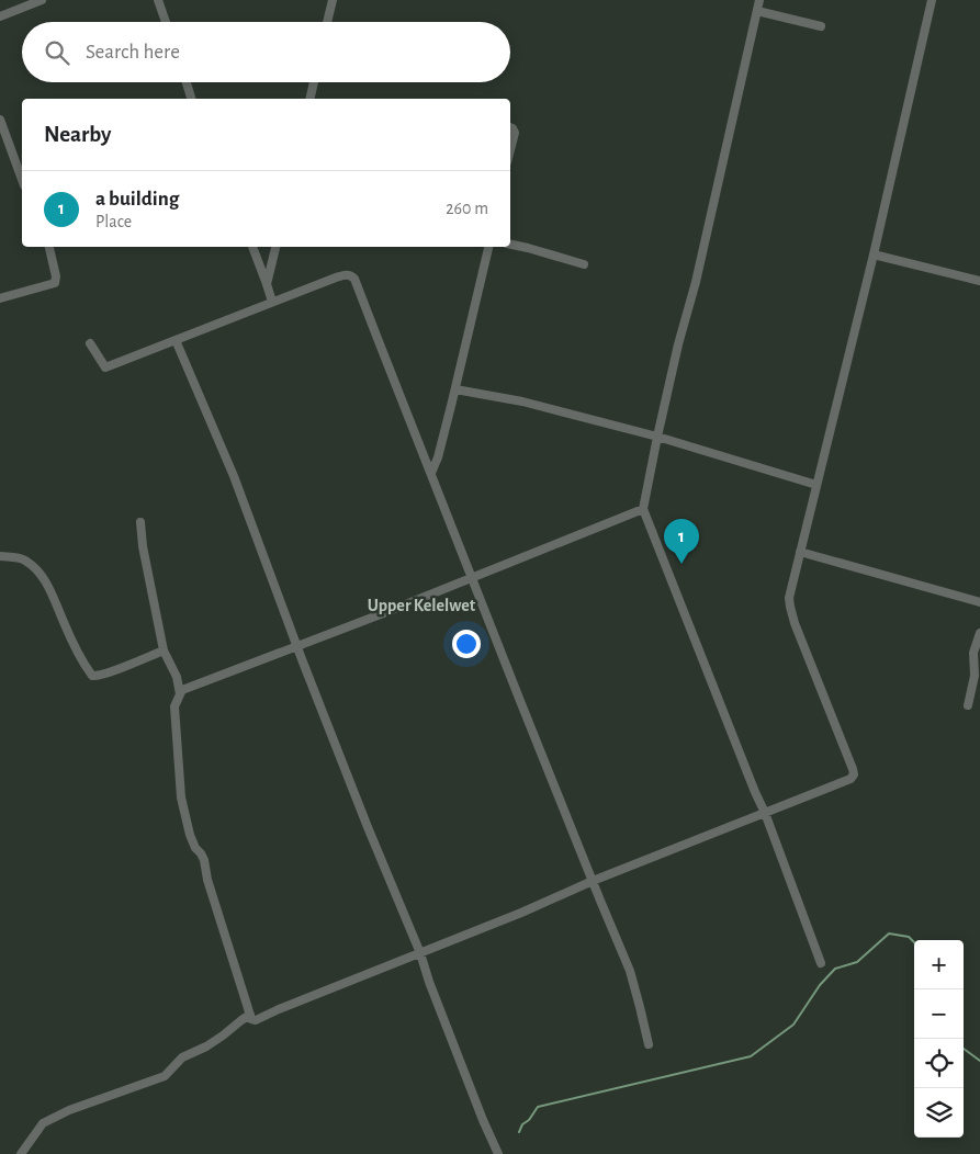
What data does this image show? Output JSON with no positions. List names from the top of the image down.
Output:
{
  "districts": ["Upper Kelelwet"],
  "page": {
    "search": "Search here",
    "heading": "Nearby",
    "list": [
      {
        "mark": "1",
        "name": "a building",
        "note": "Place",
        "value": "260 m"
      }
    ],
    "pins": "1",
    "map_buttons": ["+", "−"]
  }
}
